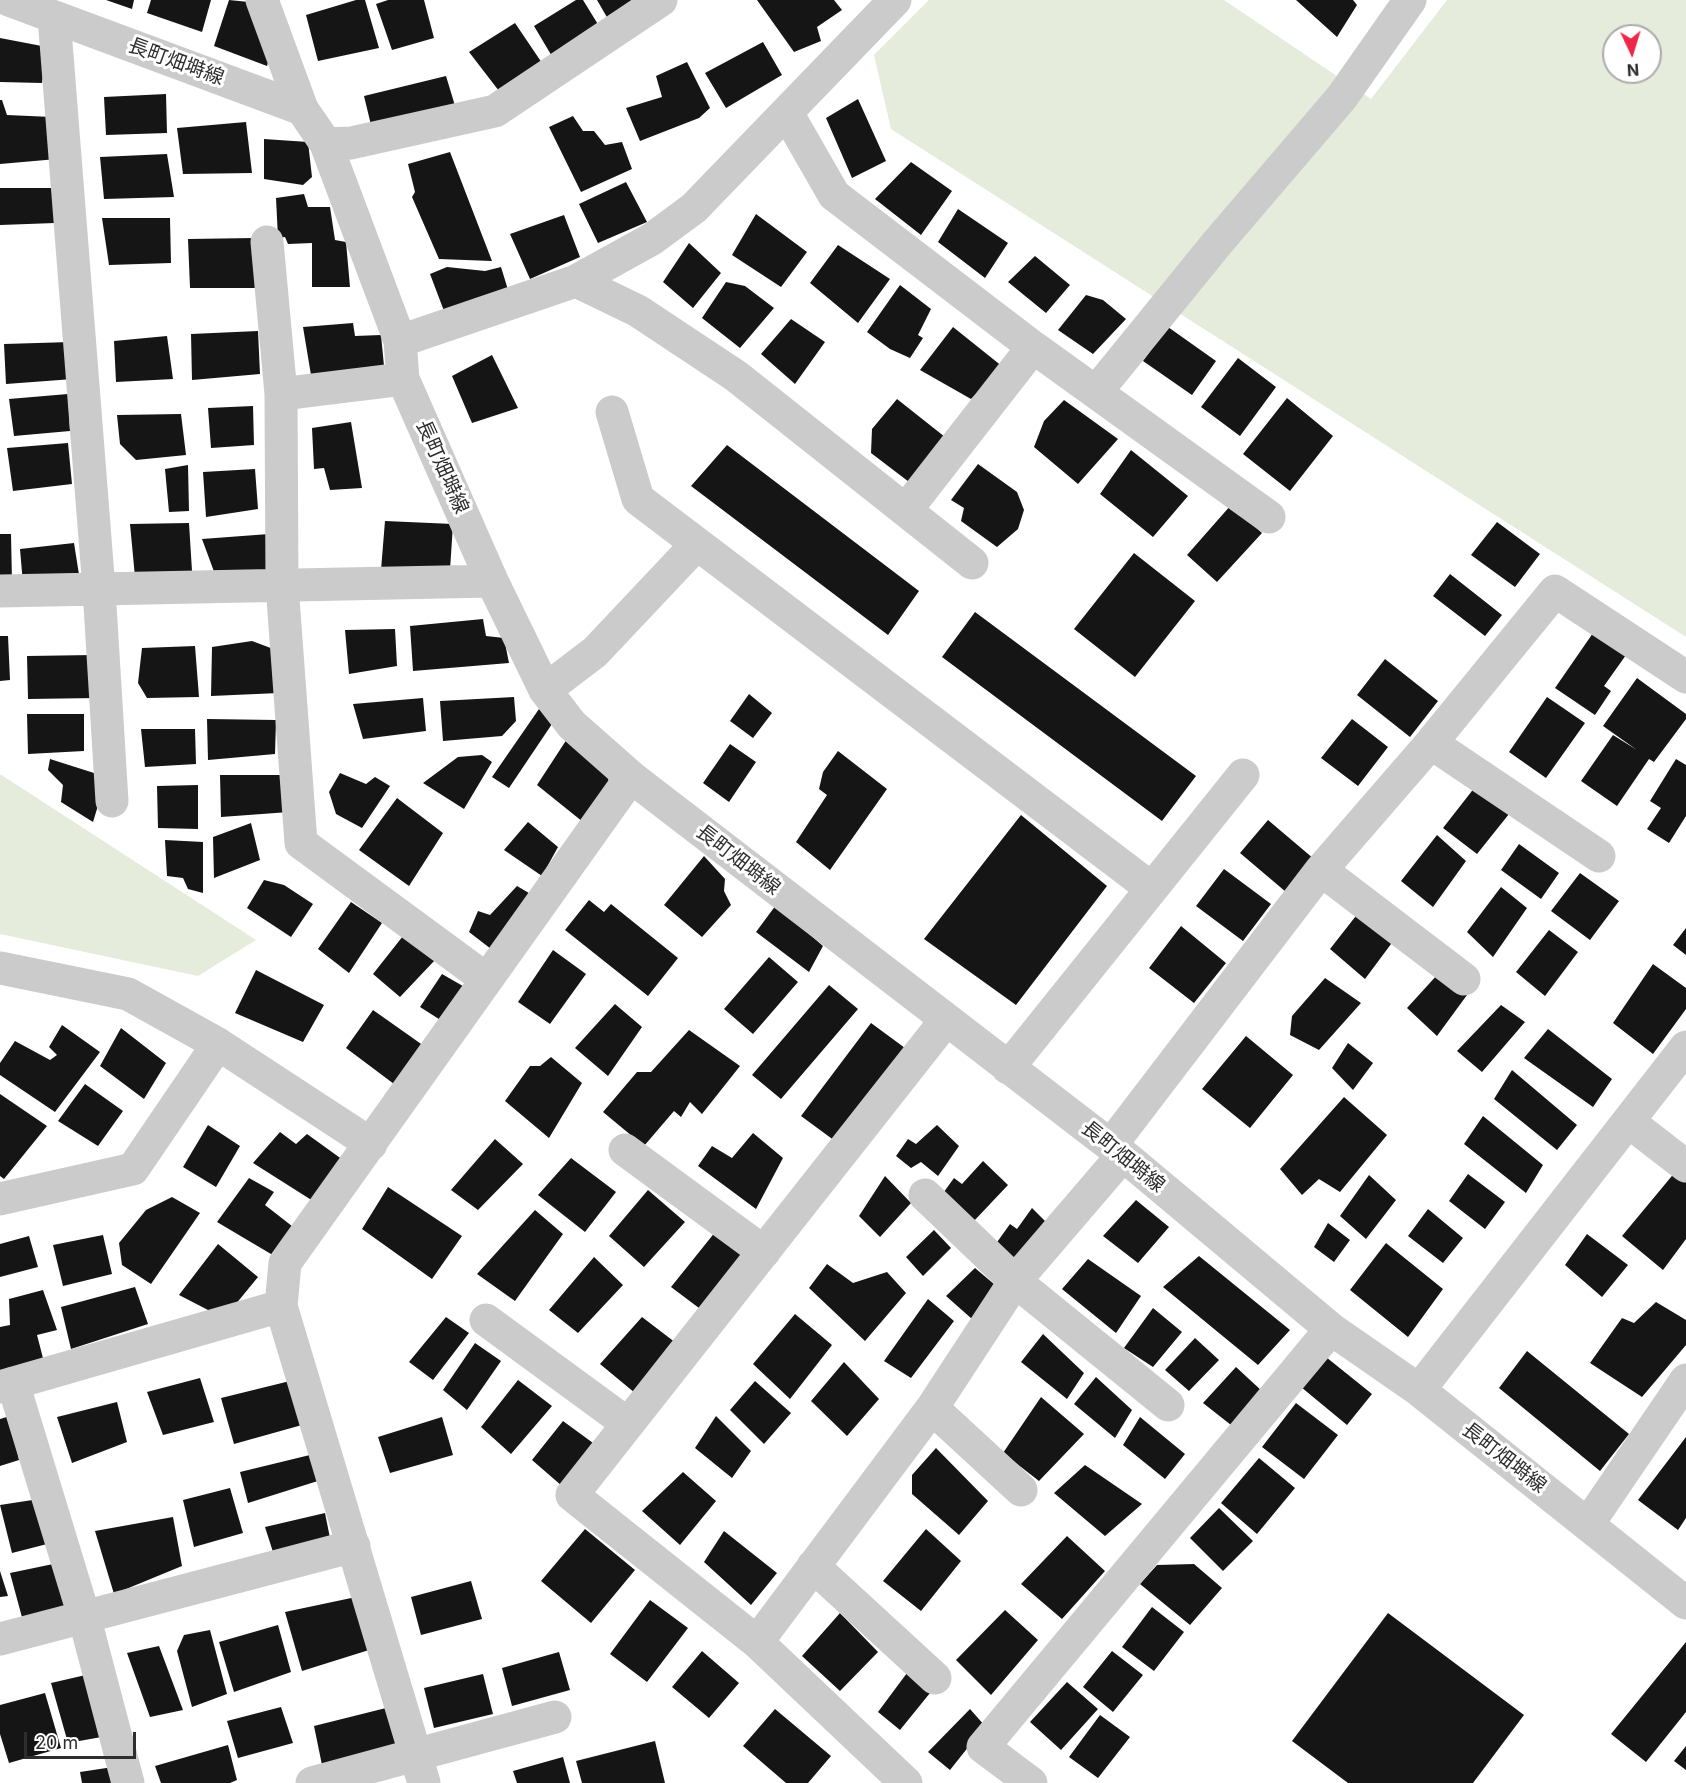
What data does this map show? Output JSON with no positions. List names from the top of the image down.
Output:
{
  "streets": {
    "street": ["長町畑塒線"]
  },
  "scale_bar": "20 m",
  "north": "bottom"
}
